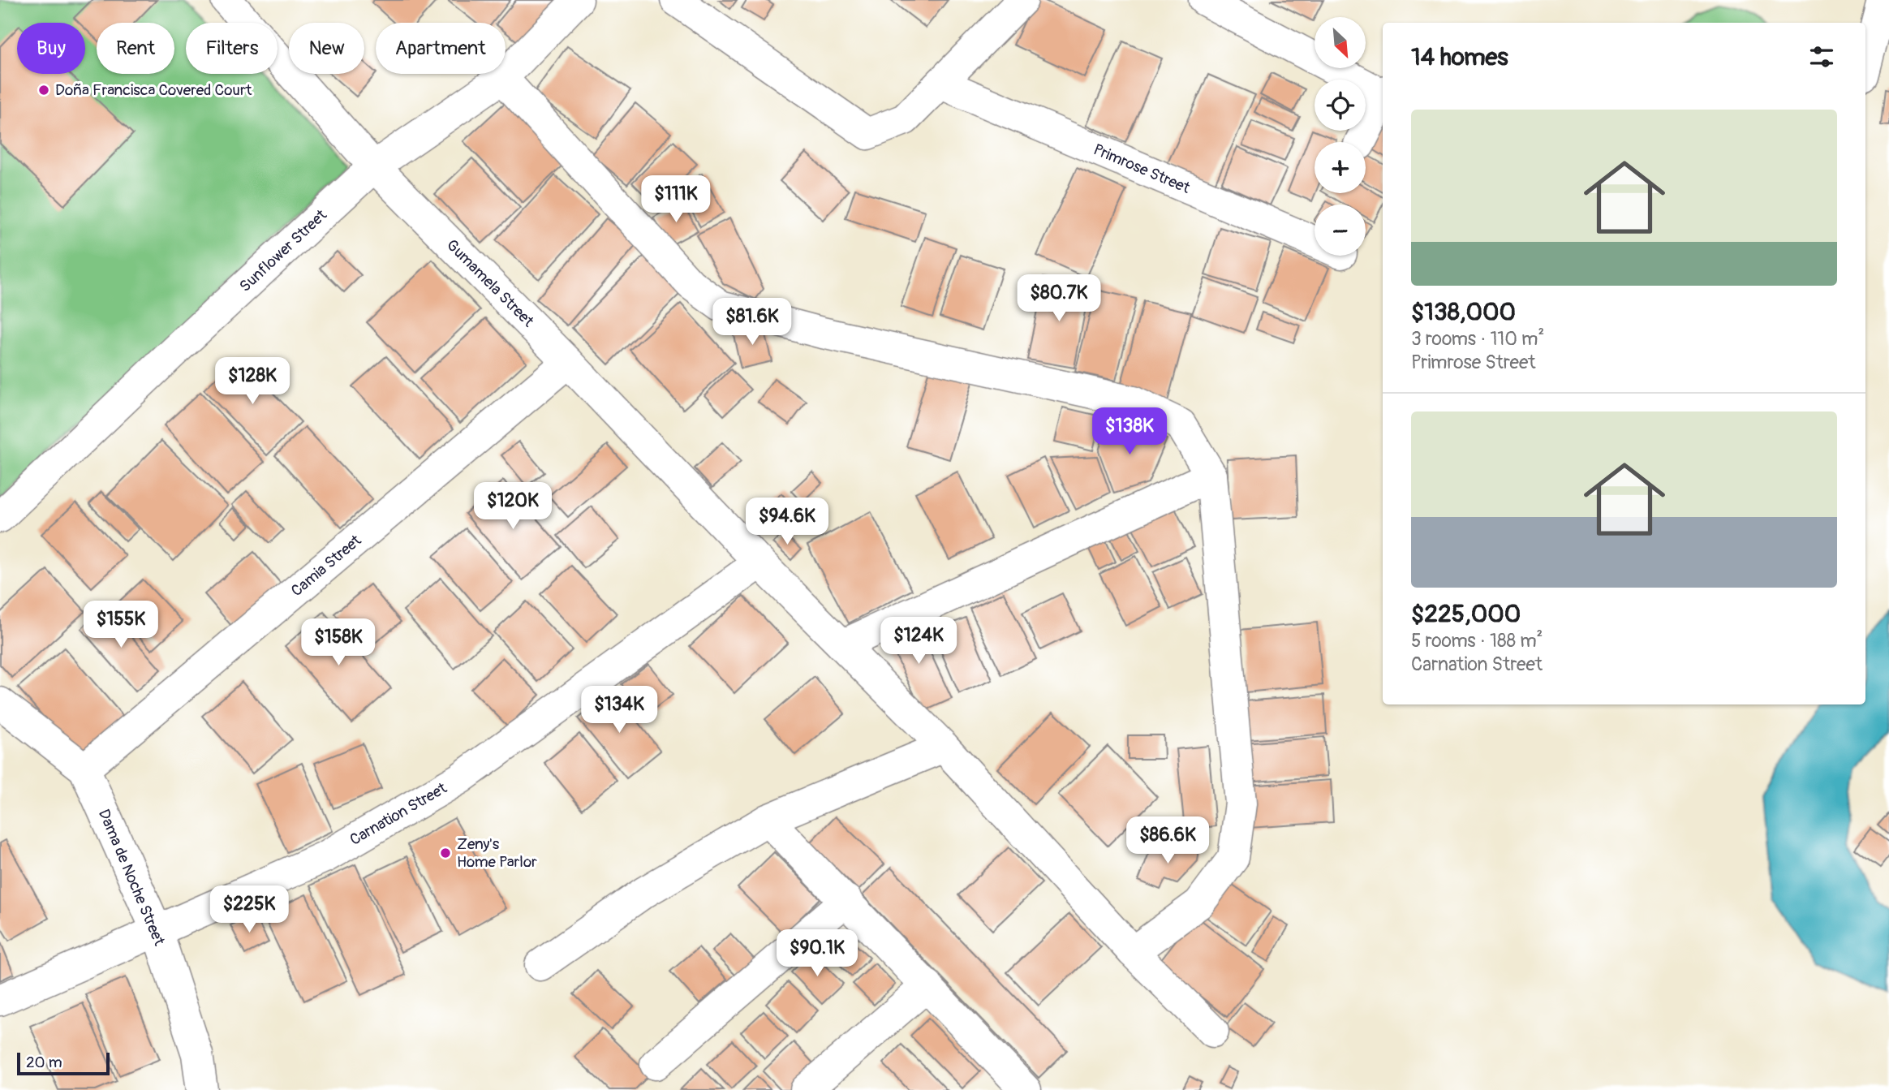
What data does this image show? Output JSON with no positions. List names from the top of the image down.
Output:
{
  "streets": {
    "street": [
      "Primrose Street",
      "Sunflower Street",
      "Gumamela Street",
      "Camia Street",
      "Carnation Street",
      "Dama de Noche Street"
    ]
  },
  "crossings": [
    ["Sunflower Street", "Gumamela Street"],
    ["Gumamela Street", "Camia Street"],
    ["Gumamela Street", "Carnation Street"],
    ["Camia Street", "Dama de Noche Street"],
    ["Carnation Street", "Dama de Noche Street"]
  ],
  "places": ["Doña Francisca Covered Court", "Zeny's Home Parlor"],
  "scale_bar": "20 m",
  "north": "bottom right",
  "page": {
    "map_buttons": ["+", "−"],
    "chip": [
      "Buy",
      "Rent",
      "Filters",
      "New",
      "Apartment"
    ],
    "heading": "14 homes",
    "list": [
      {
        "name": "$138,000",
        "note": "3 rooms · 110 m² · Primrose Street"
      },
      {
        "name": "$225,000",
        "note": "5 rooms · 188 m² · Carnation Street"
      }
    ],
    "price": [
      "$111K",
      "$80.7K",
      "$81.6K",
      "$128K",
      "$138K",
      "$120K",
      "$94.6K",
      "$155K",
      "$124K",
      "$158K",
      "$134K",
      "$86.6K",
      "$225K",
      "$90.1K"
    ],
    "scale": "20 m"
  }
}
